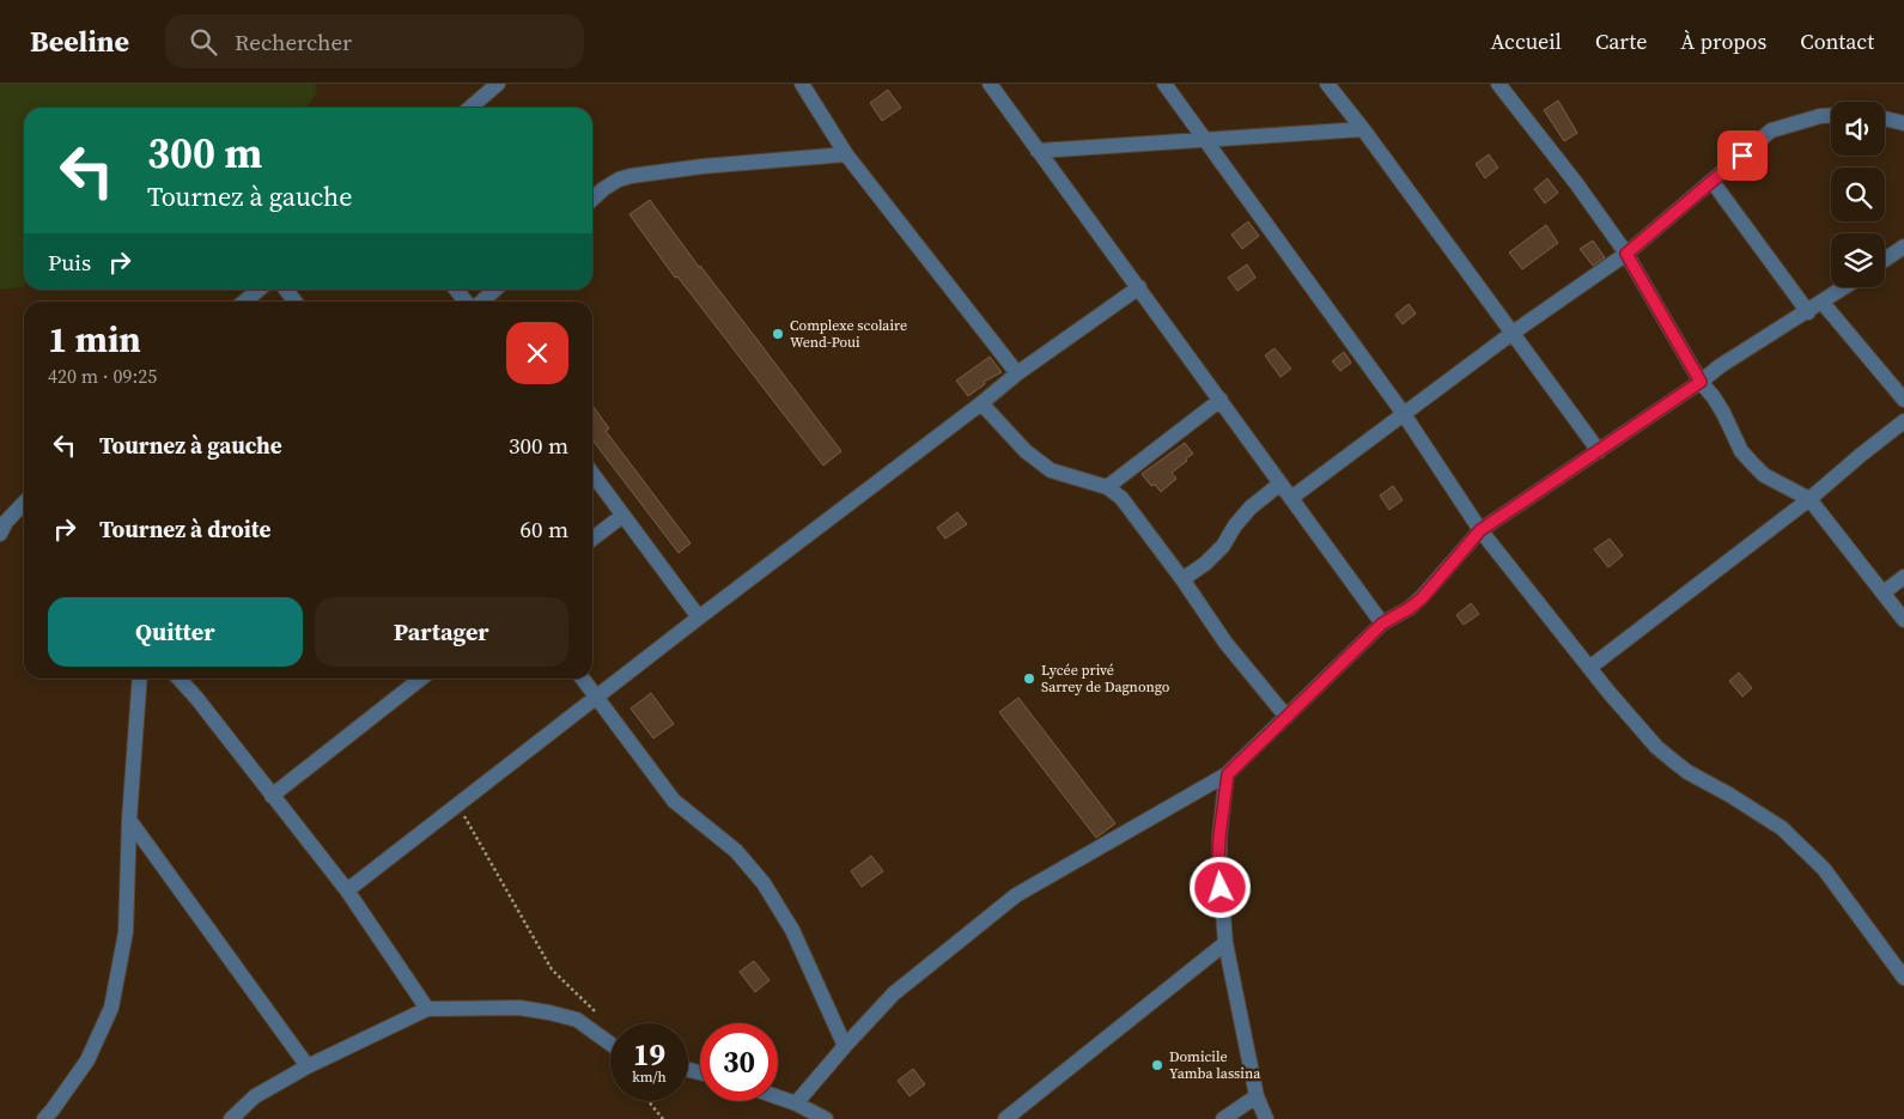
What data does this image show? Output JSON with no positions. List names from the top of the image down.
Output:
{
  "places": ["Complexe scolaire Wend-Poui", "Lycée privé Sarrey de Dagnongo", "Domicile Yamba lassina"],
  "page": {
    "header": "Beeline",
    "search": "Rechercher",
    "nav": [
      "Accueil",
      "Carte",
      "À propos",
      "Contact"
    ],
    "turn": ["300 m", "Tournez à gauche"],
    "then": "Puis",
    "heading": ["1 min", "420 m · 09:25"],
    "list": [
      {
        "name": "Tournez à gauche",
        "value": "300 m"
      },
      {
        "name": "Tournez à droite",
        "value": "60 m"
      }
    ],
    "buttons": ["Quitter", "Partager"],
    "speed": "19 km/h",
    "limit": "30"
  }
}
